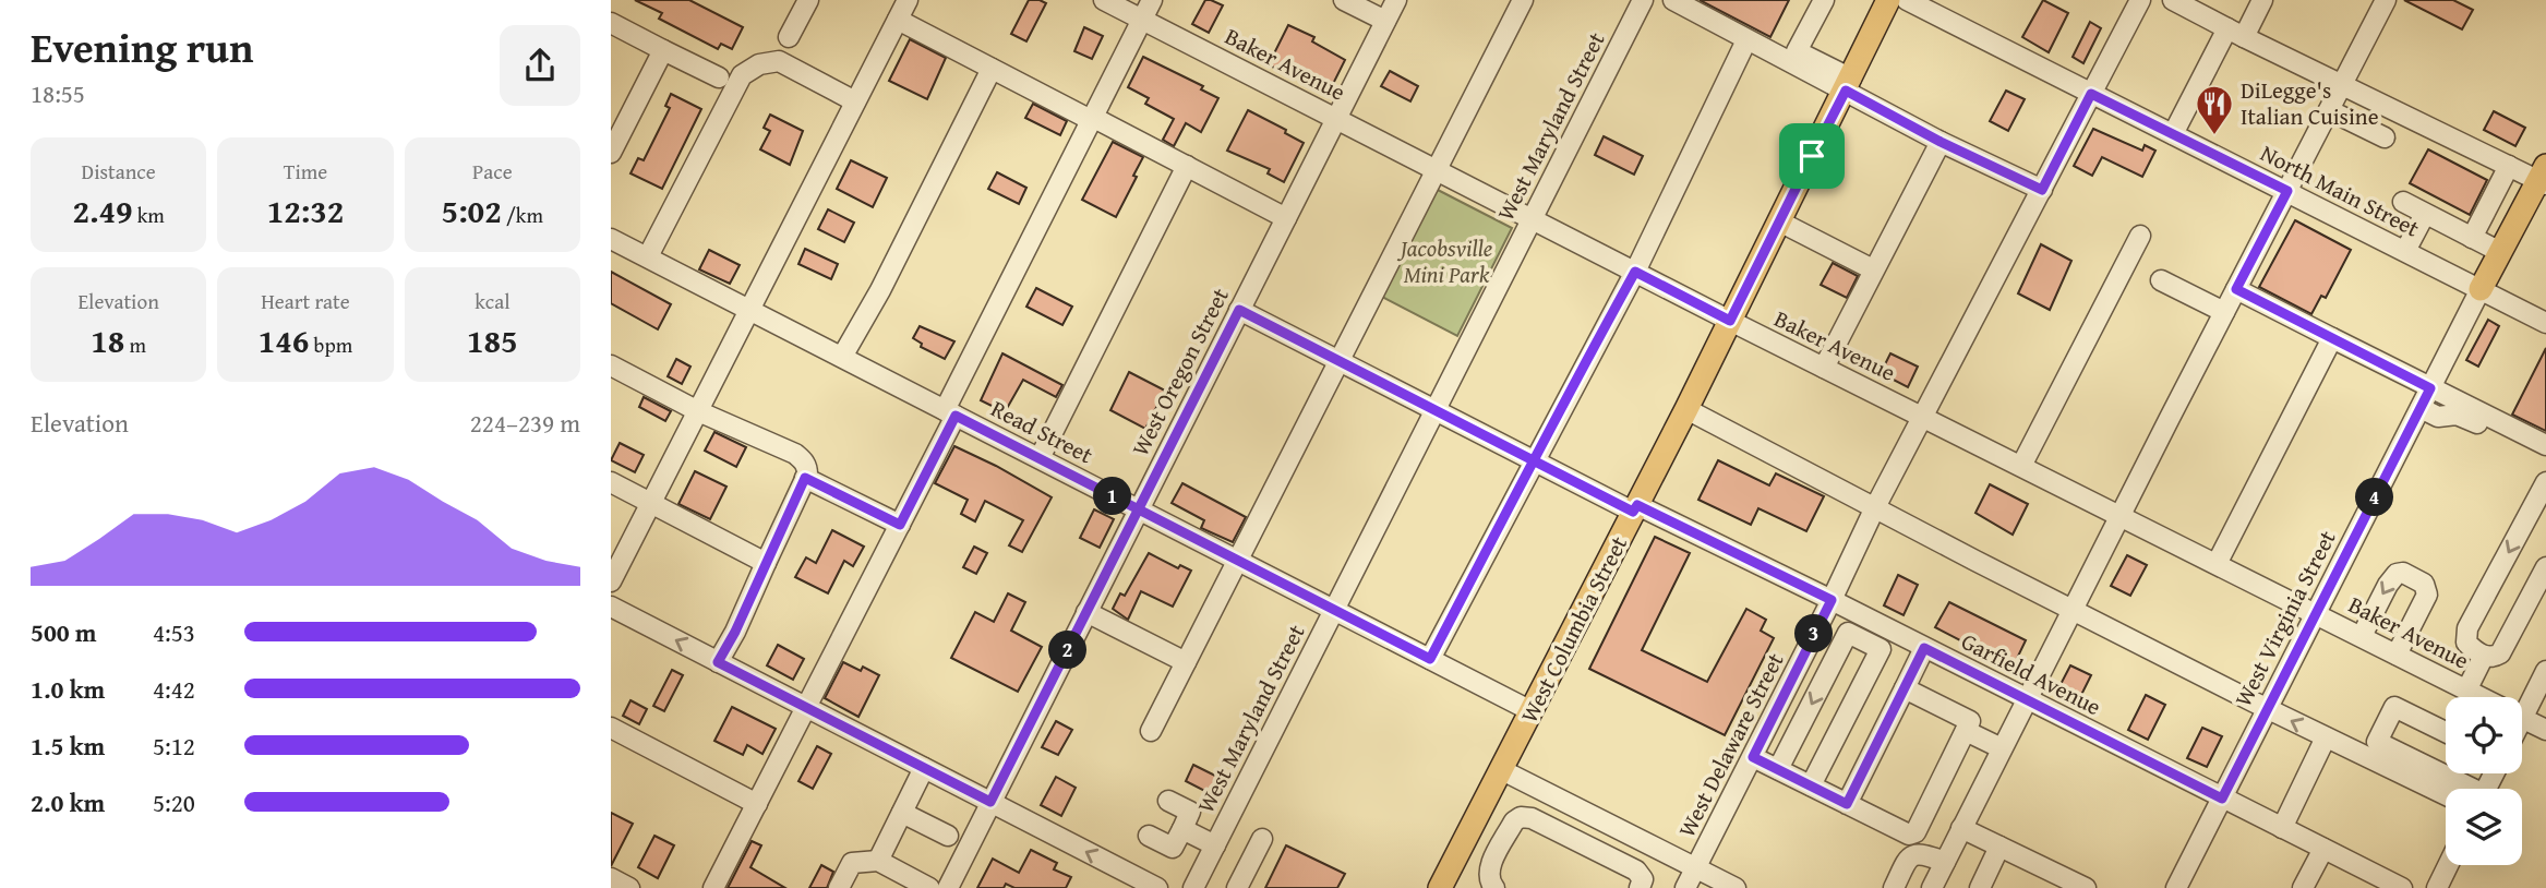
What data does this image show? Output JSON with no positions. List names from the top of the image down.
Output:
{
  "streets": {
    "main road": ["West Columbia Street"],
    "street": [
      "Baker Avenue",
      "West Maryland Street",
      "North Main Street",
      "West Oregon Street",
      "Read Street",
      "West Virginia Street",
      "Garfield Avenue",
      "West Delaware Street"
    ]
  },
  "crossings": [
    ["Baker Avenue", "West Maryland Street"],
    ["Baker Avenue", "West Oregon Street"],
    ["Baker Avenue", "West Virginia Street"],
    ["Baker Avenue", "West Columbia Street"],
    ["Baker Avenue", "West Delaware Street"],
    ["West Maryland Street", "Read Street"],
    ["West Maryland Street", "Garfield Avenue"],
    ["North Main Street", "West Virginia Street"],
    ["North Main Street", "West Delaware Street"],
    ["West Oregon Street", "Read Street"],
    ["West Oregon Street", "Garfield Avenue"],
    ["Read Street", "West Columbia Street"],
    ["West Virginia Street", "Garfield Avenue"],
    ["West Columbia Street", "Garfield Avenue"],
    ["Garfield Avenue", "West Delaware Street"]
  ],
  "parks": ["Jacobsville Mini Park"],
  "places": {
    "restaurant": ["DiLegge's Italian Cuisine"]
  },
  "page": {
    "heading": ["Evening run", "18:55"],
    "stats": [
      ["Distance", "2.49 km"],
      ["Time", "12:32"],
      ["Pace", "5:02 /km"],
      ["Elevation", "18 m"],
      ["Heart rate", "146 bpm"],
      ["kcal", "185"]
    ],
    "chart": ["Elevation", "224–239 m"],
    "pins": [
      "1",
      "4",
      "3",
      "2"
    ],
    "list": [
      {
        "name": "500 m",
        "note": "4:53"
      },
      {
        "name": "1.0 km",
        "note": "4:42"
      },
      {
        "name": "1.5 km",
        "note": "5:12"
      },
      {
        "name": "2.0 km",
        "note": "5:20"
      }
    ]
  }
}
